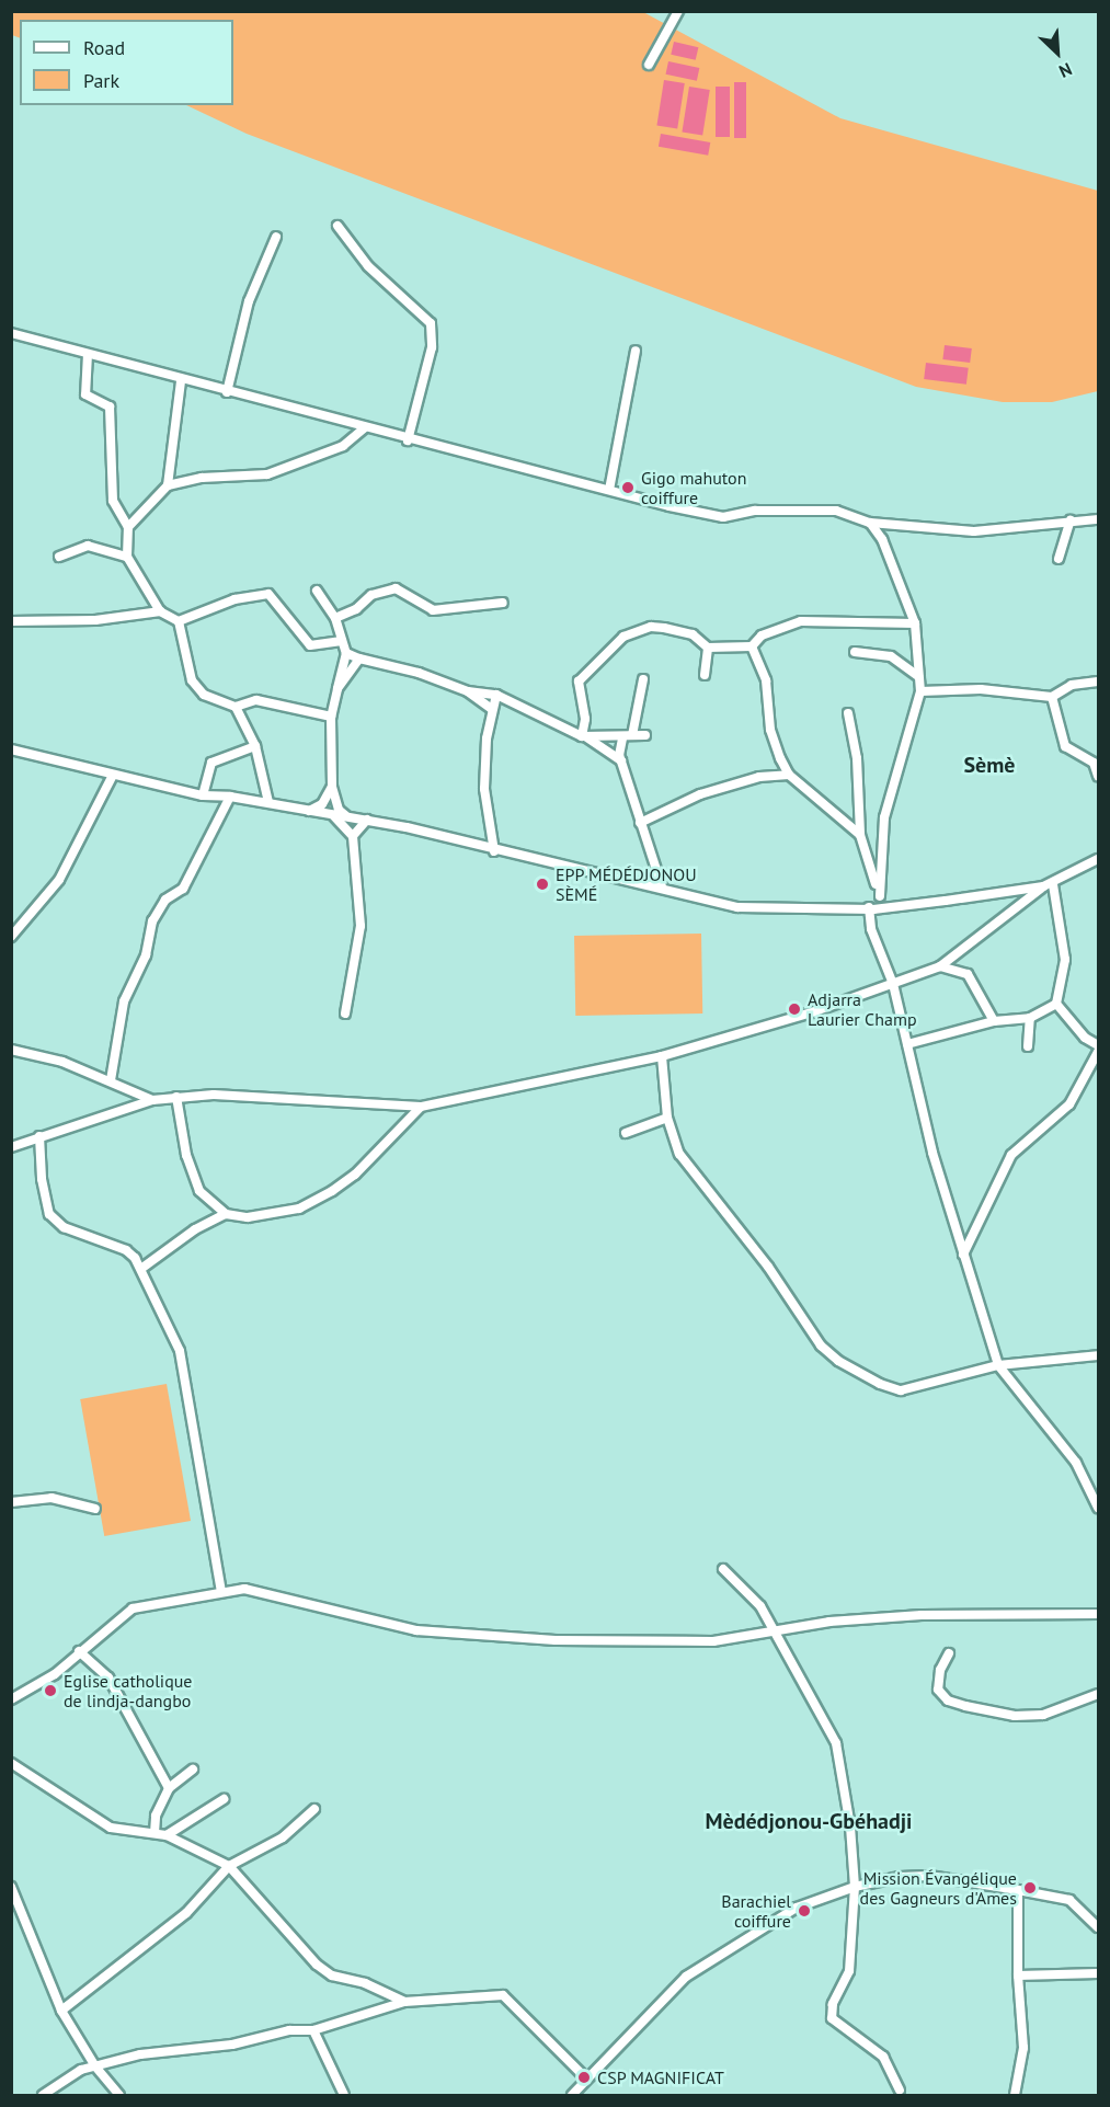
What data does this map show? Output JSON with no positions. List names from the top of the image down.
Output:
{
  "districts": ["Sèmè", "Mèdédjonou-Gbéhadji"],
  "places": [
    "Gigo mahuton coiffure",
    "EPP MÉDÉDJONOU SÈMÉ",
    "Adjarra Laurier Champ",
    "Eglise catholique de lindja-dangbo",
    "Mission Évangélique des Gagneurs d'Ames",
    "Barachiel coiffure",
    "CSP MAGNIFICAT"
  ],
  "legend": ["Road", "Park"],
  "north": "bottom right"
}
